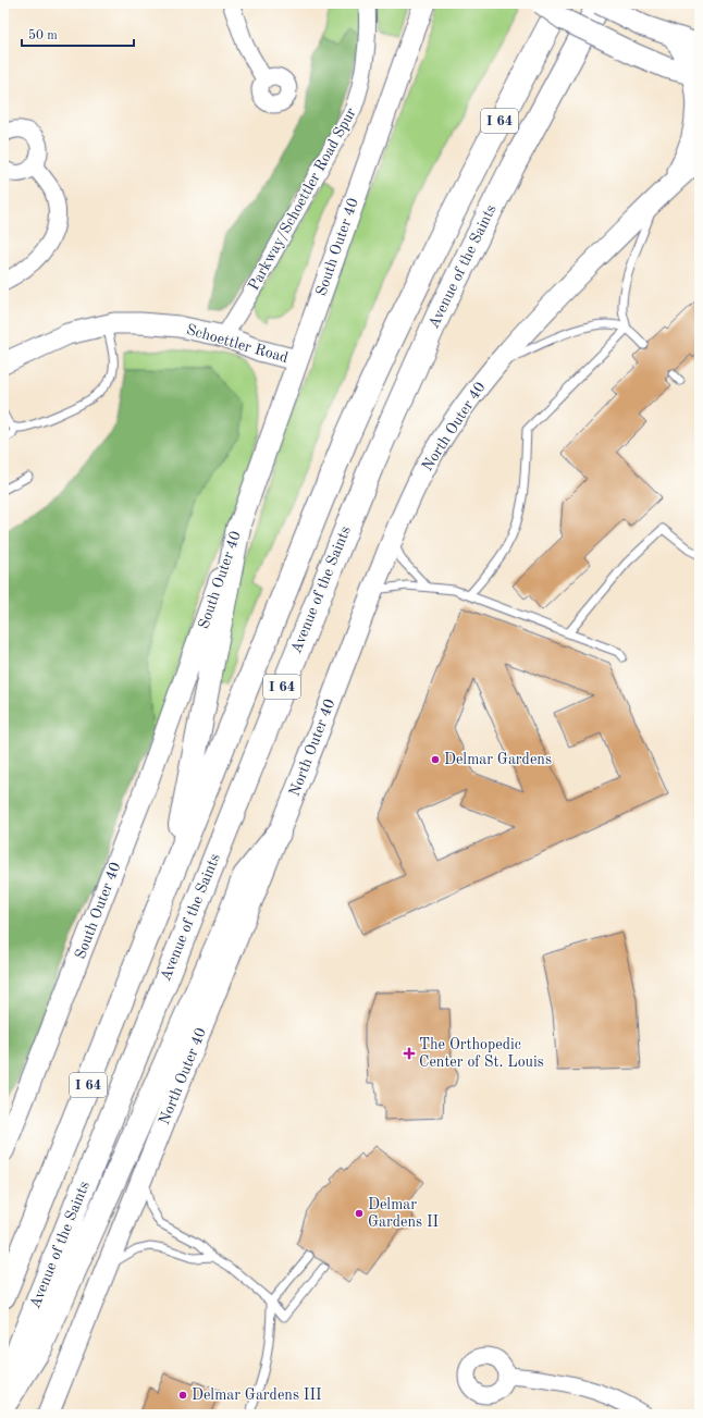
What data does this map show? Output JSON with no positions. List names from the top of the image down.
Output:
{
  "streets": {
    "highway": ["I 64", "Avenue of the Saints"],
    "street": [
      "Parkway/Schoettler Road Spur",
      "South Outer 40",
      "Schoettler Road",
      "North Outer 40"
    ]
  },
  "crossings": [
    ["Parkway/Schoettler Road Spur", "Schoettler Road"],
    ["South Outer 40", "Schoettler Road"]
  ],
  "places": {
    "other": ["Delmar Gardens", "Delmar Gardens II", "Delmar Gardens III"],
    "health": ["The Orthopedic Center of St. Louis"]
  },
  "scale_bar": "50 m"
}
